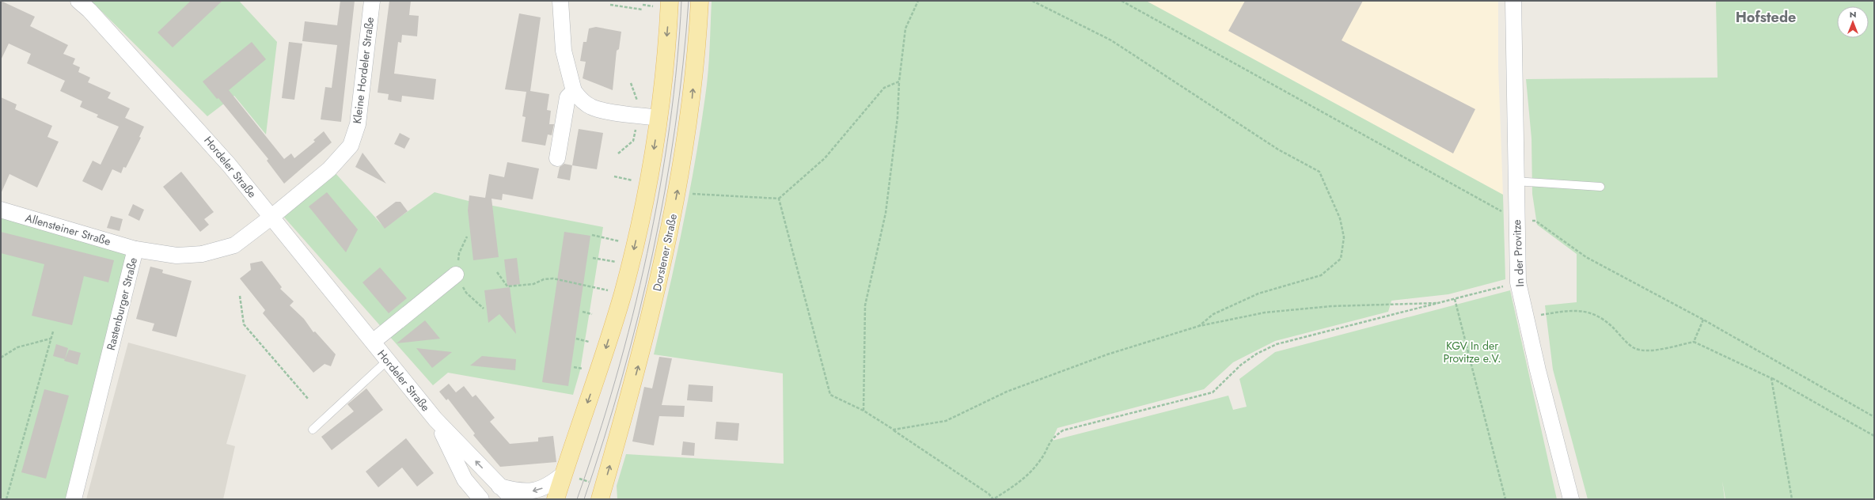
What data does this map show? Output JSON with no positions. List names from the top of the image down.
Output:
{
  "streets": {
    "main road": ["Dorstener Straße"],
    "street": [
      "Kleine Hordeler Straße",
      "Hordeler Straße",
      "Allensteiner Straße",
      "In der Provitze",
      "Rastenburger Straße"
    ]
  },
  "crossings": [
    ["Kleine Hordeler Straße", "Hordeler Straße"],
    ["Kleine Hordeler Straße", "Rastenburger Straße"],
    ["Hordeler Straße", "Rastenburger Straße"],
    ["Allensteiner Straße", "Rastenburger Straße"]
  ],
  "districts": ["Hofstede"],
  "parks": ["KGV In der Provitze e.V."],
  "north": "top"
}
